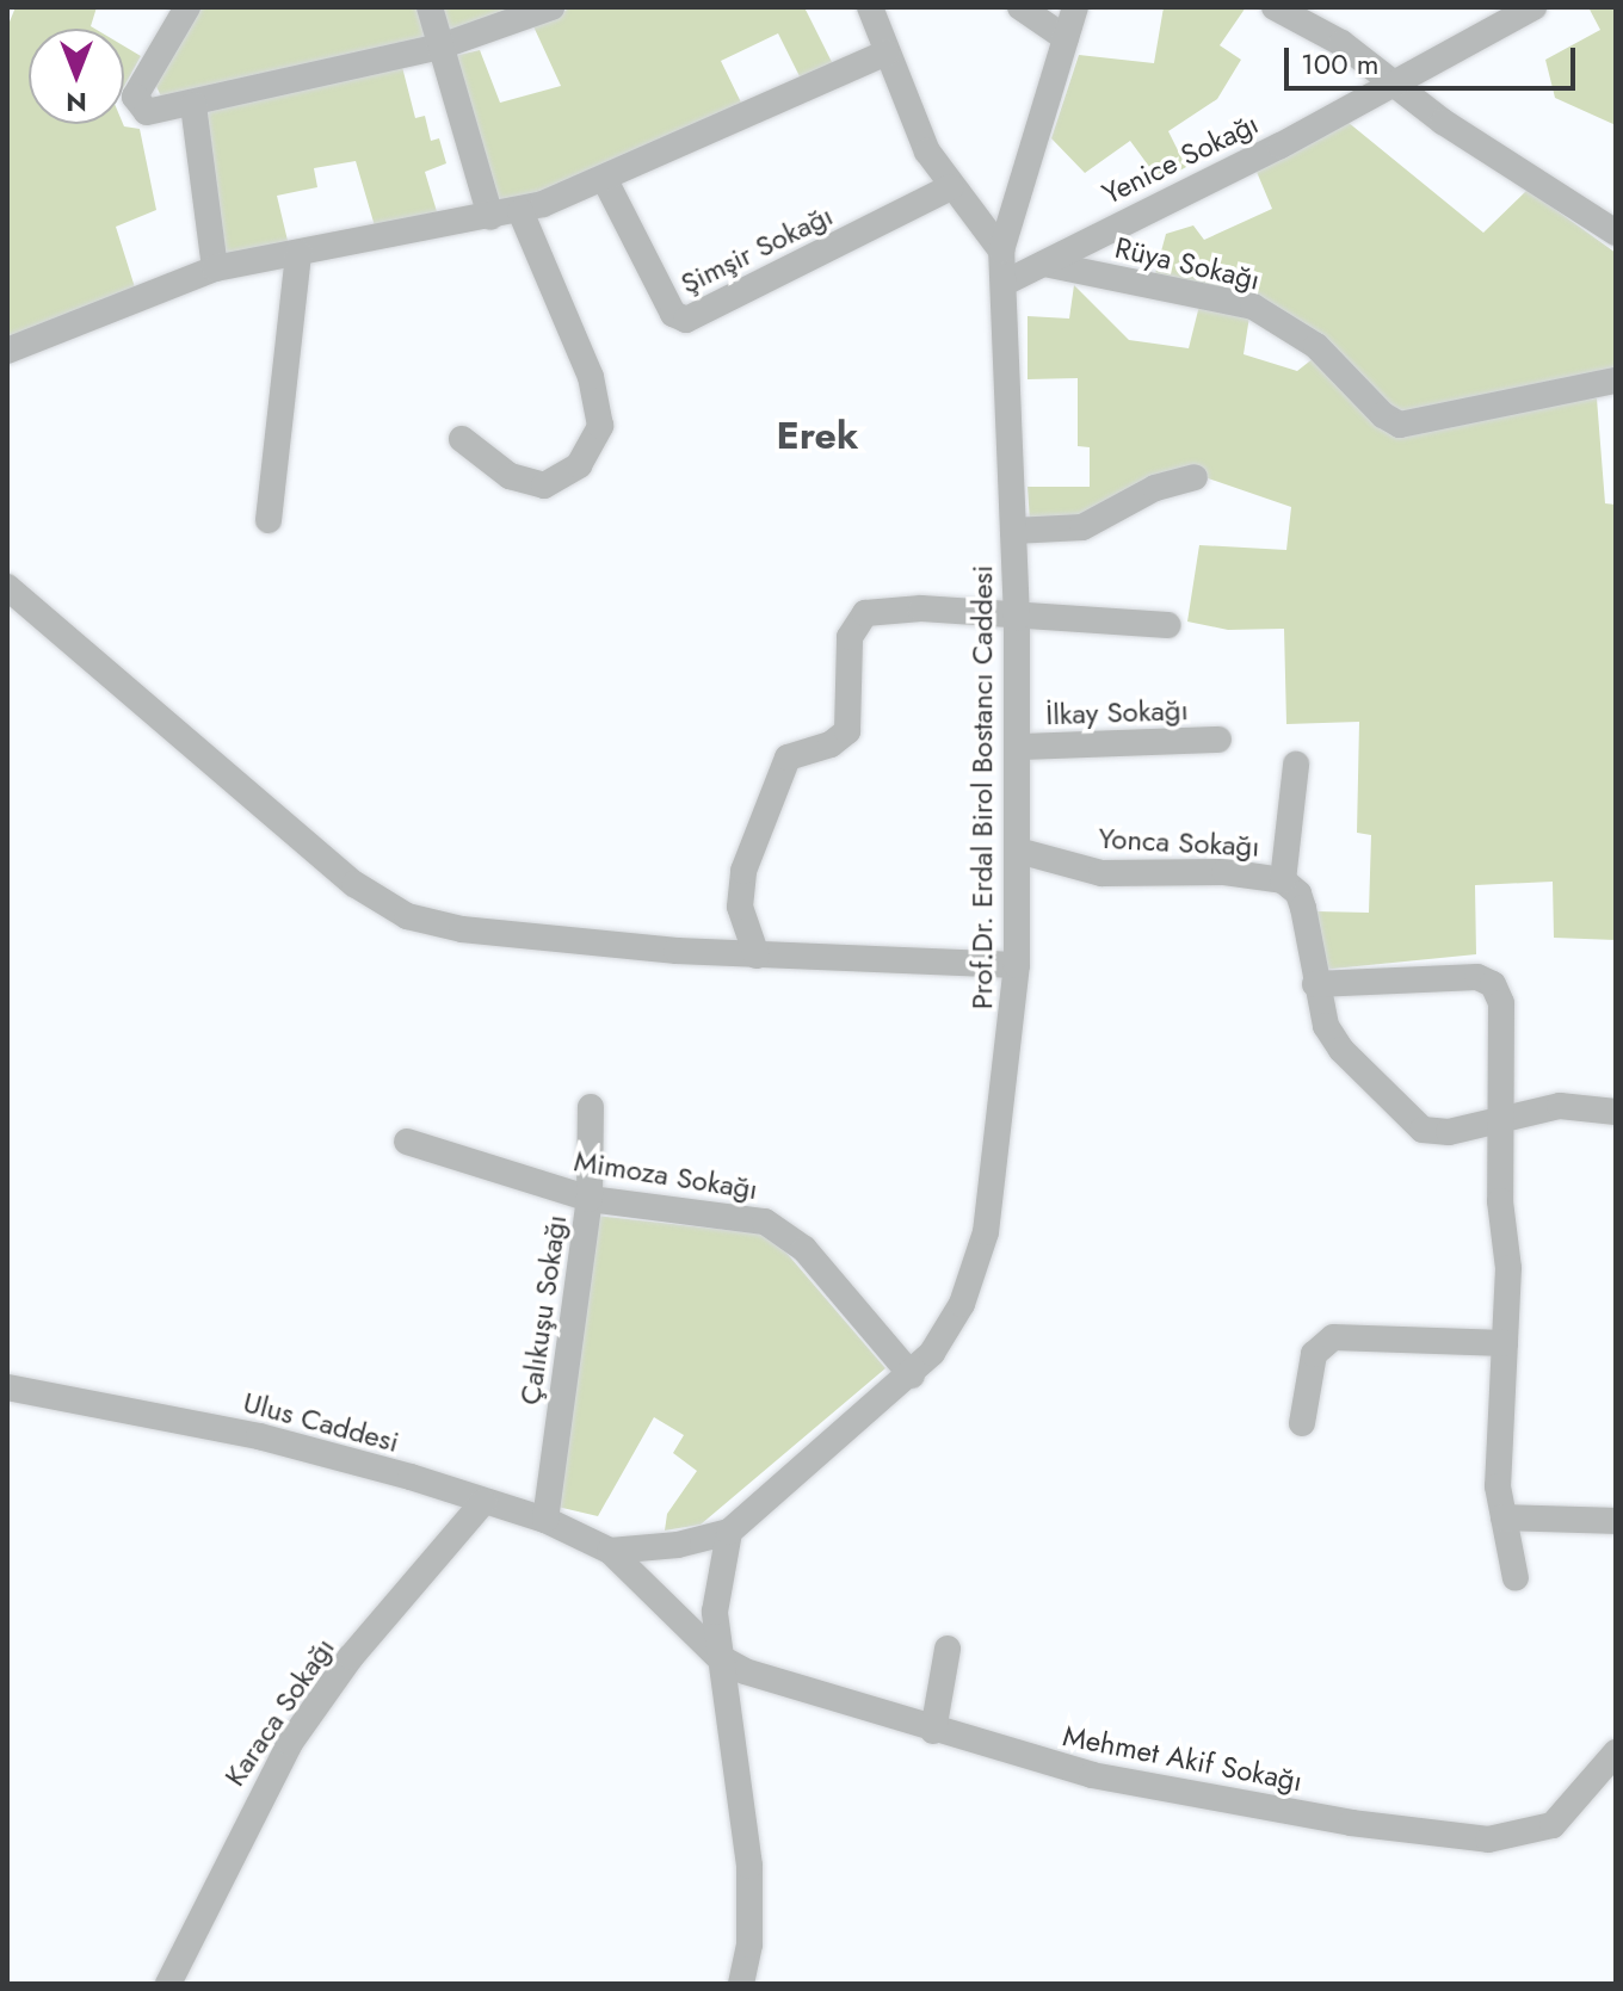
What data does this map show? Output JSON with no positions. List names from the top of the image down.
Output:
{
  "streets": {
    "street": [
      "Yenice Sokağı",
      "Şimşir Sokağı",
      "Rüya Sokağı",
      "İlkay Sokağı",
      "Prof.Dr. Erdal Birol Bostancı Caddesi",
      "Yonca Sokağı",
      "Mimoza Sokağı",
      "Çalıkuşu Sokağı",
      "Ulus Caddesi",
      "Karaca Sokağı",
      "Mehmet Akif Sokağı"
    ]
  },
  "crossings": [
    ["Yenice Sokağı", "Rüya Sokağı"],
    ["Yenice Sokağı", "Prof.Dr. Erdal Birol Bostancı Caddesi"],
    ["İlkay Sokağı", "Prof.Dr. Erdal Birol Bostancı Caddesi"],
    ["Prof.Dr. Erdal Birol Bostancı Caddesi", "Yonca Sokağı"],
    ["Prof.Dr. Erdal Birol Bostancı Caddesi", "Mimoza Sokağı"],
    ["Mimoza Sokağı", "Çalıkuşu Sokağı"],
    ["Çalıkuşu Sokağı", "Ulus Caddesi"],
    ["Ulus Caddesi", "Karaca Sokağı"],
    ["Ulus Caddesi", "Mehmet Akif Sokağı"]
  ],
  "districts": ["Erek"],
  "scale_bar": "100 m",
  "north": "bottom"
}
